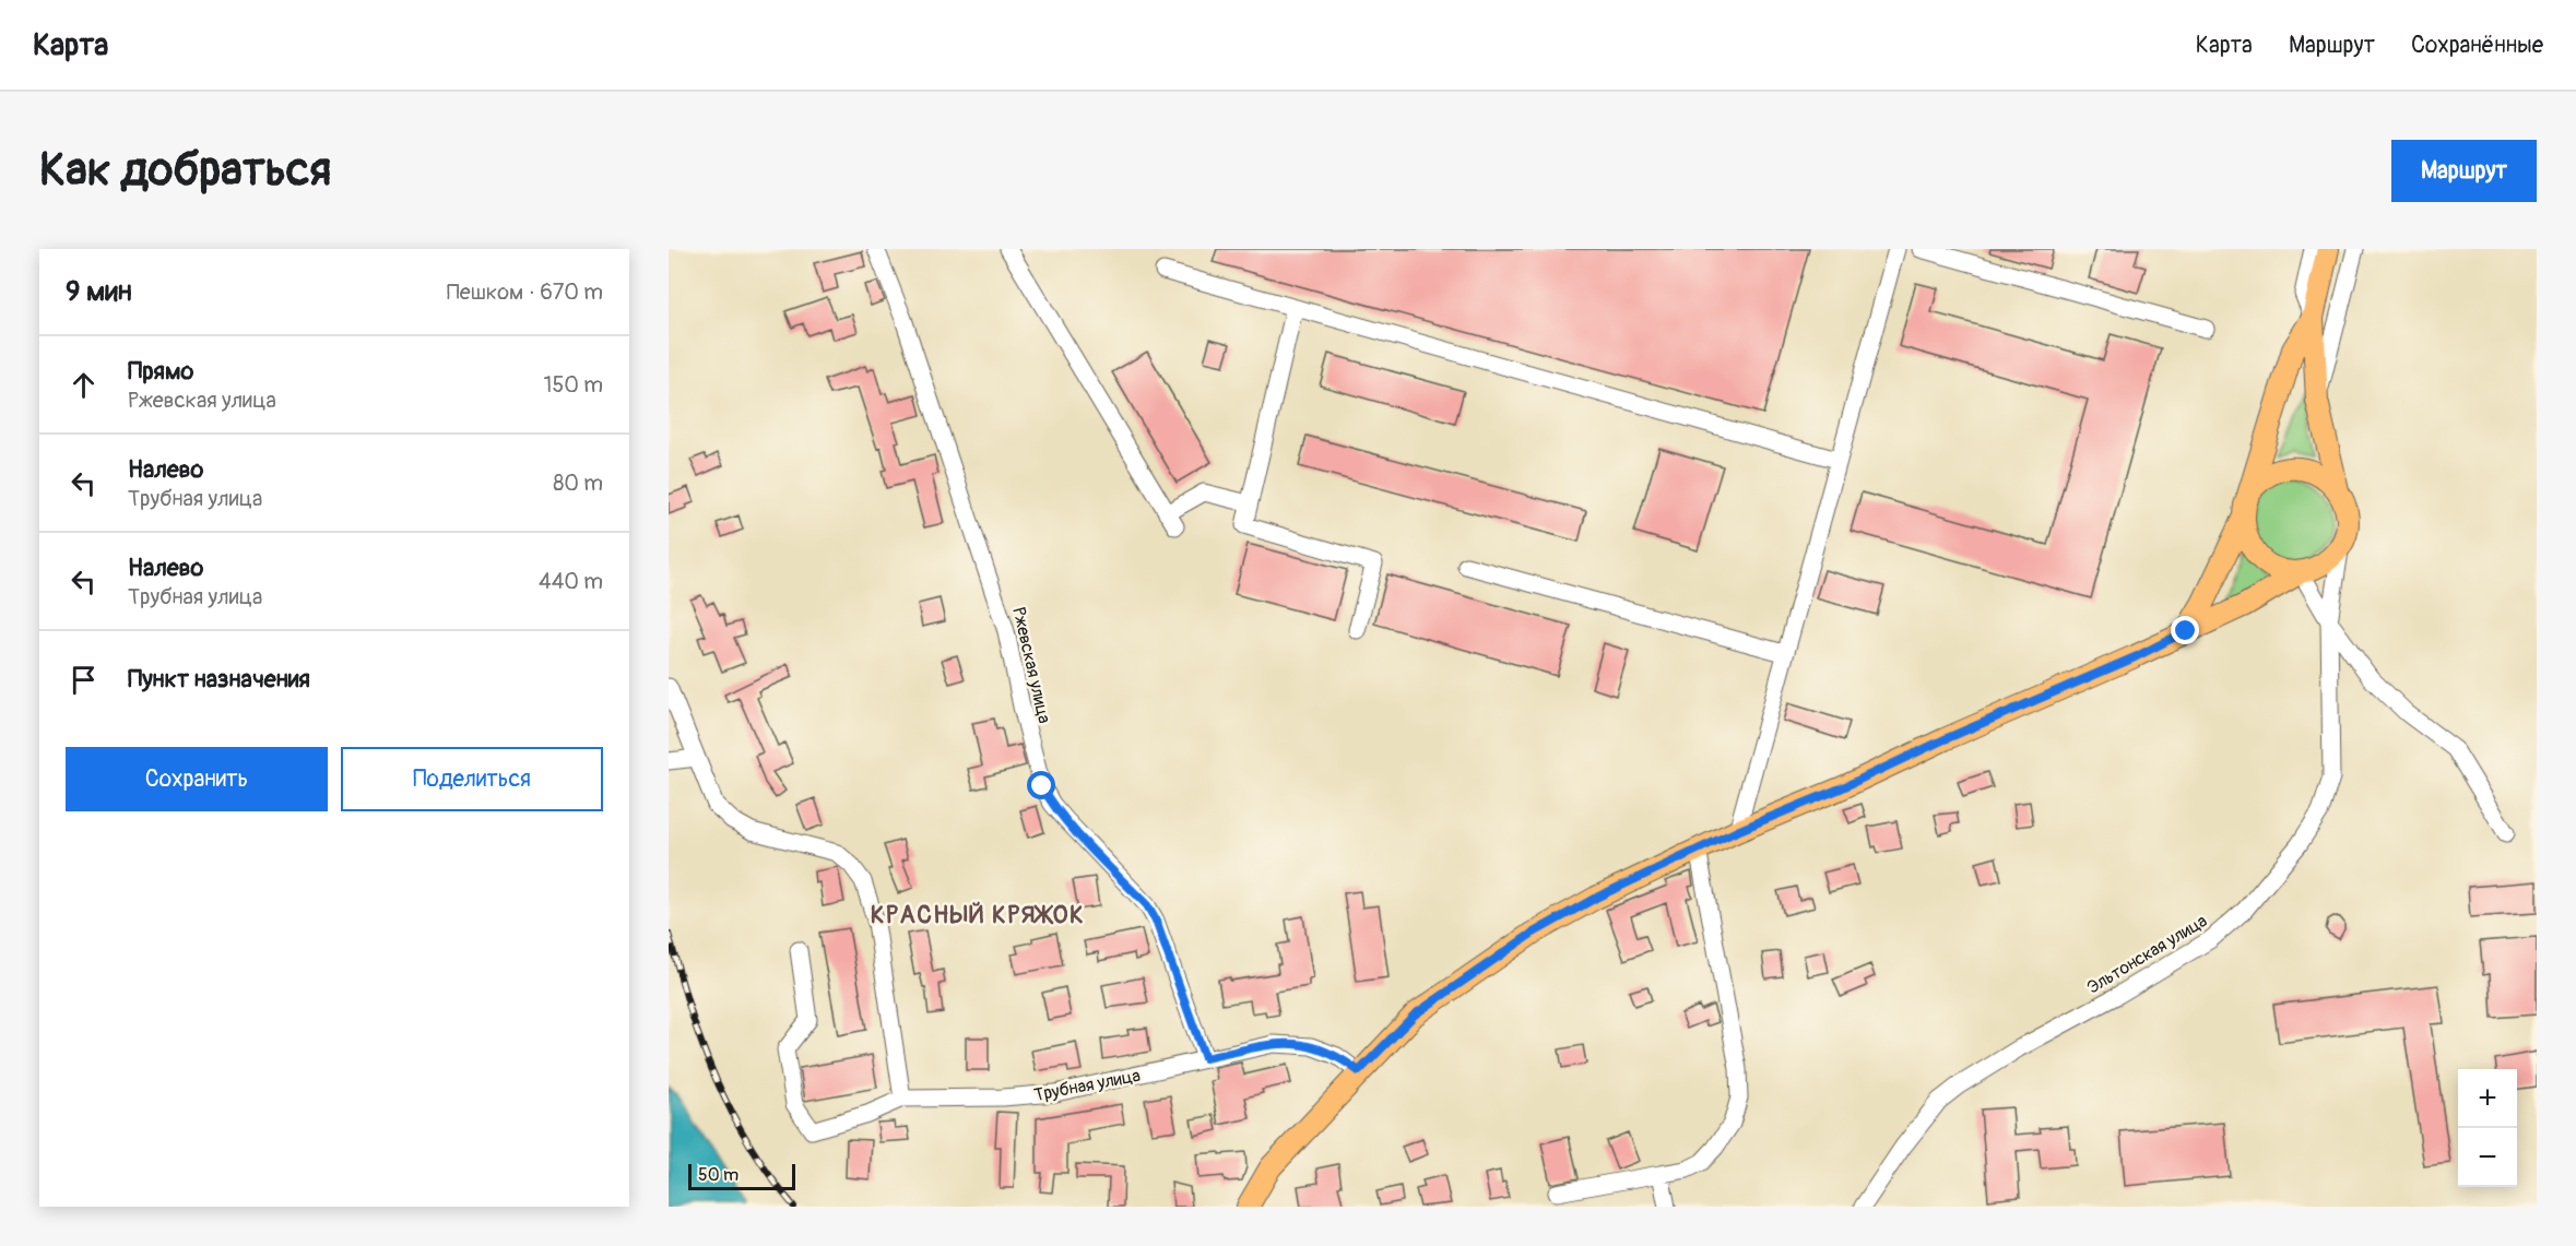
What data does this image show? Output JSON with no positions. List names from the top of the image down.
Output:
{
  "streets": {
    "street": ["Ржевская улица", "Эльтонская улица", "Трубная улица"]
  },
  "crossings": [
    ["Ржевская улица", "Трубная улица"]
  ],
  "districts": ["КРАСНЫЙ КРЯЖОК"],
  "scale_bar": "50 m",
  "page": {
    "header": "Карта",
    "nav": ["Карта", "Маршрут", "Сохранённые"],
    "buttons": [
      "Маршрут",
      ["Сохранить", "Поделиться"]
    ],
    "title": "Как добраться",
    "heading": ["9 мин", "Пешком · 670 m"],
    "list": [
      ["Прямо", "Ржевская улица", "150 m"],
      ["Налево", "Трубная улица", "80 m"],
      ["Налево", "Трубная улица", "440 m"],
      "Пункт назначения"
    ],
    "map_buttons": ["+", "−"],
    "scale": "50 m"
  }
}
